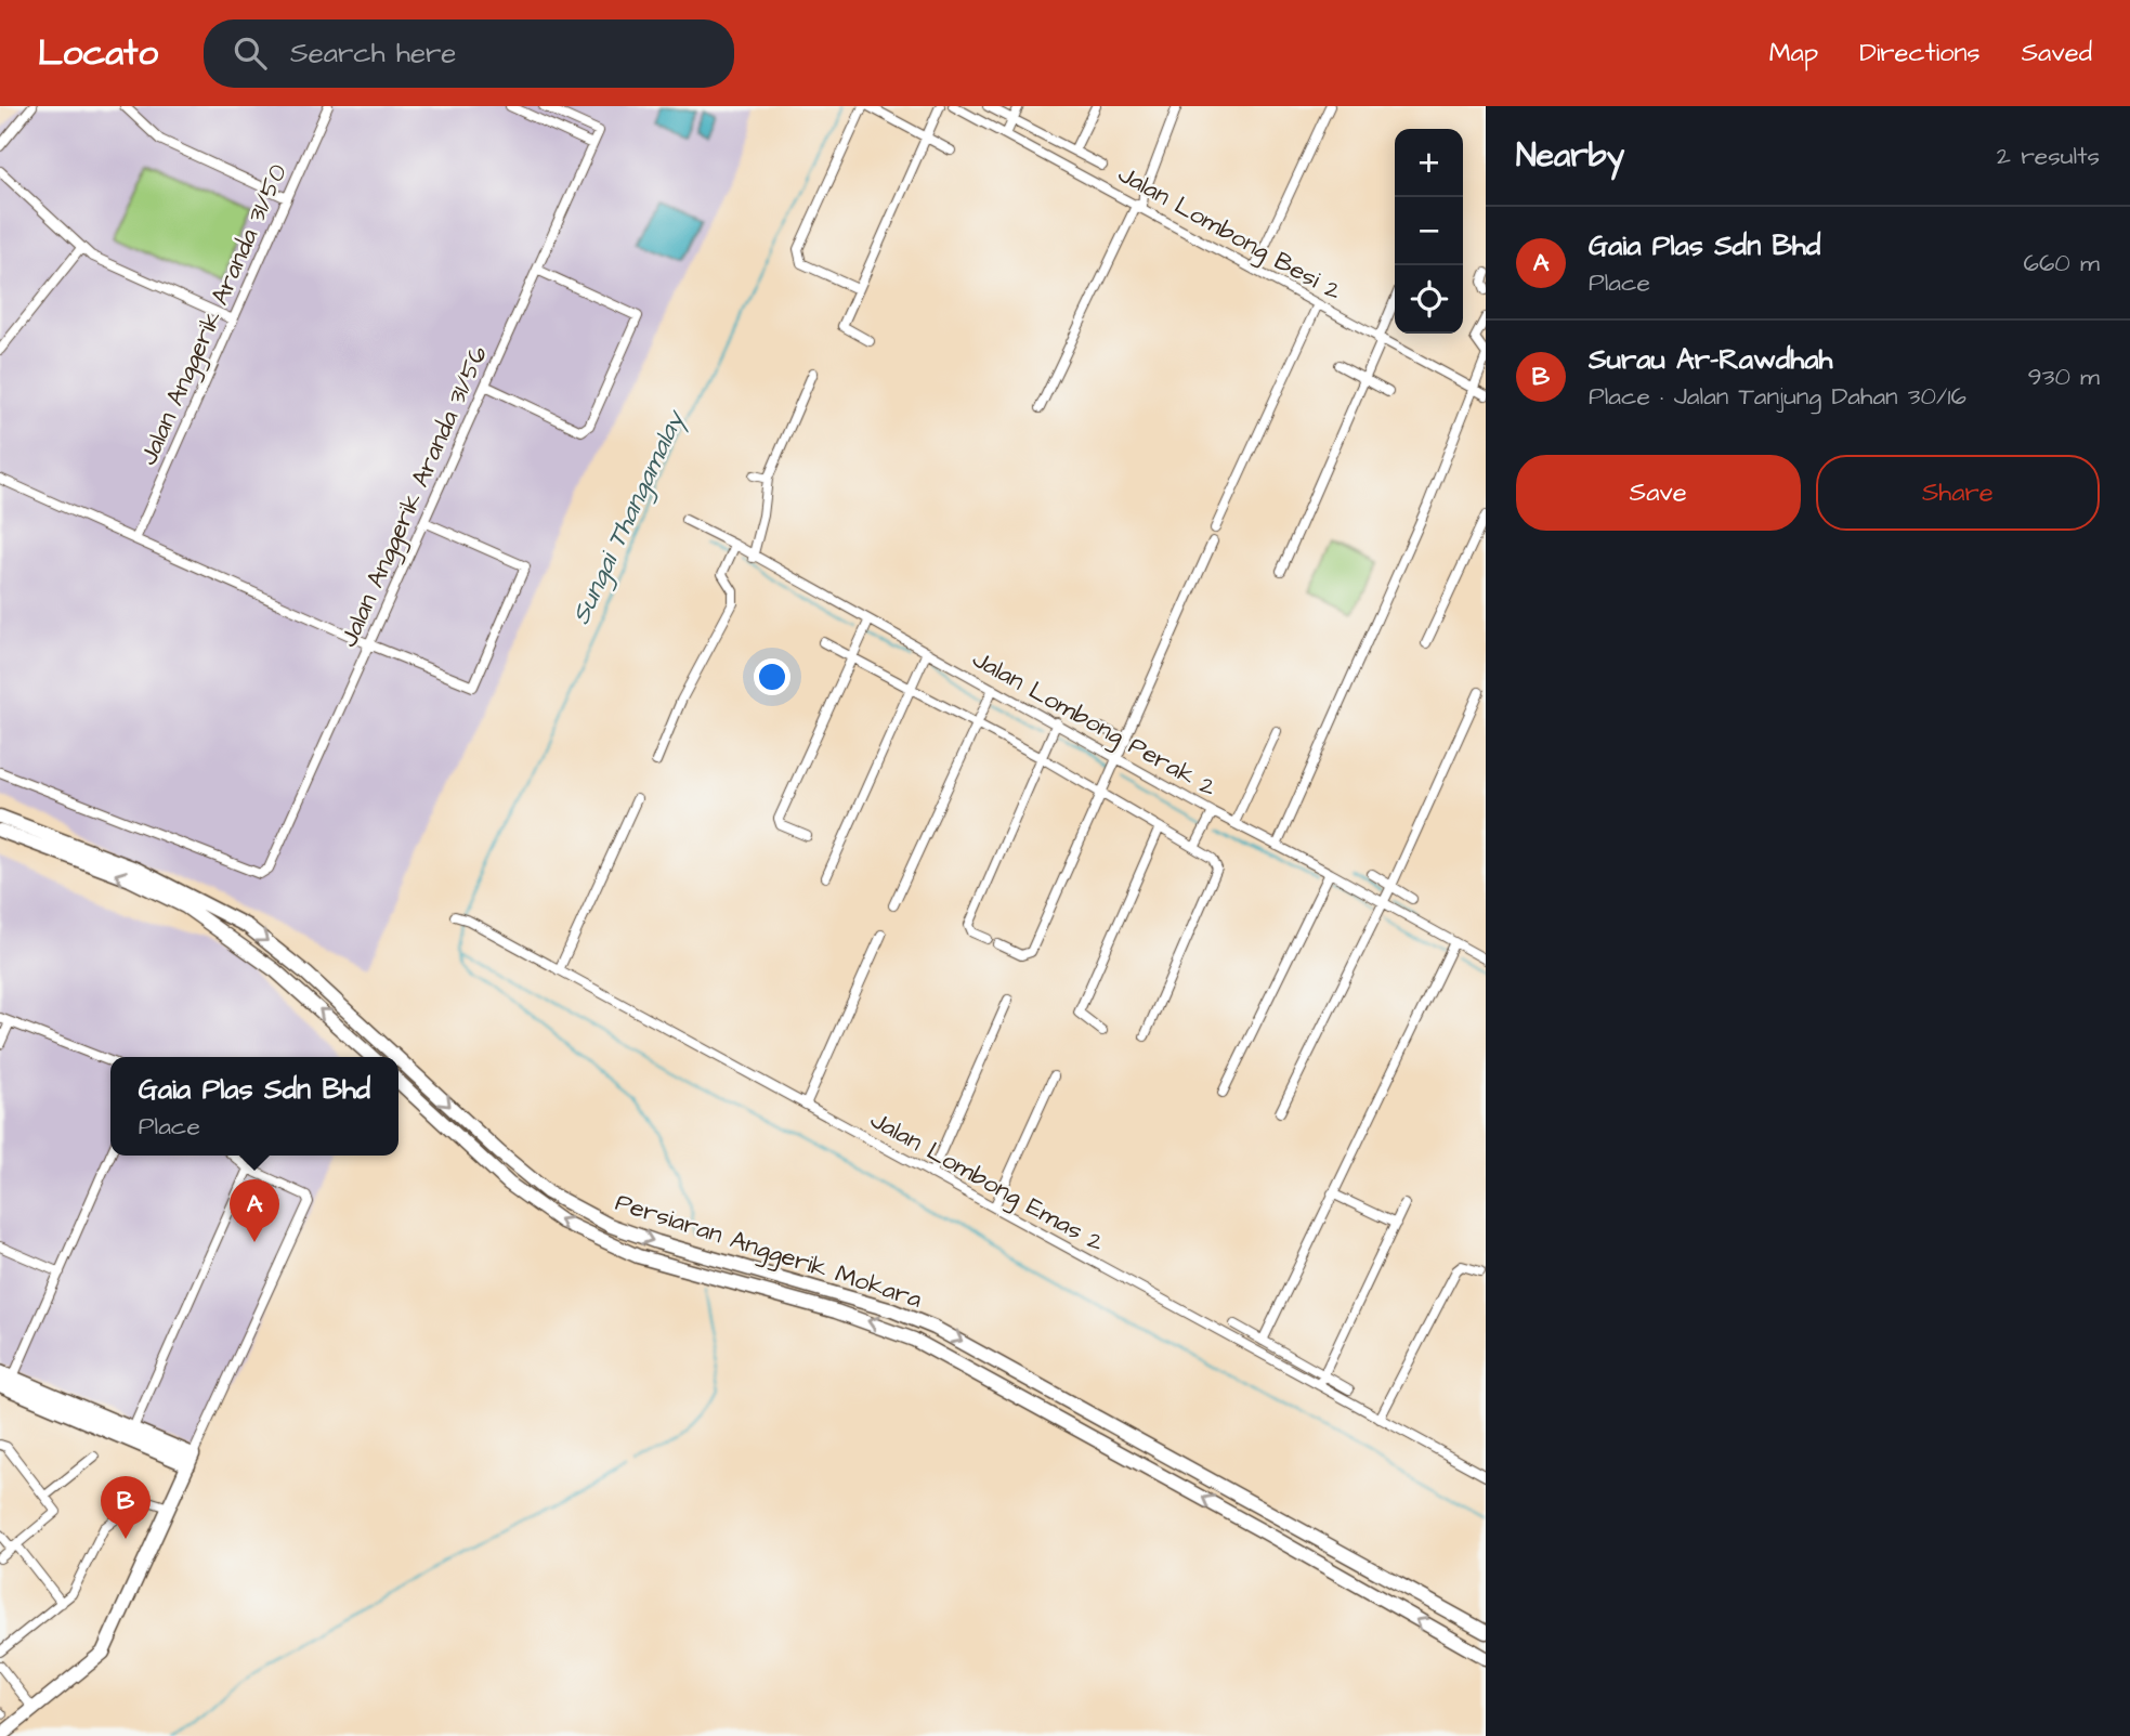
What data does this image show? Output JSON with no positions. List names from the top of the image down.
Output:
{
  "streets": {
    "main road": ["Persiaran Anggerik Mokara"],
    "street": [
      "Jalan Lombong Besi 2",
      "Jalan Anggerik Aranda 31/50",
      "Jalan Anggerik Aranda 31/56",
      "Jalan Lombong Perak 2",
      "Jalan Lombong Emas 2"
    ]
  },
  "water": ["Sungai Thangamalay"],
  "page": {
    "header": "Locato",
    "search": "Search here",
    "nav": ["Map", "Directions", "Saved"],
    "heading": ["Nearby", "2 results"],
    "map_buttons": ["+", "−"],
    "list": [
      {
        "mark": "A",
        "name": "Gaia Plas Sdn Bhd",
        "note": "Place",
        "value": "660 m"
      },
      {
        "mark": "B",
        "name": "Surau Ar-Rawdhah",
        "note": "Place · Jalan Tanjung Dahan 30/16",
        "value": "930 m"
      }
    ],
    "buttons": ["Save", "Share"],
    "popup": ["Gaia Plas Sdn Bhd", "Place"],
    "pins": ["A", "B"]
  }
}
